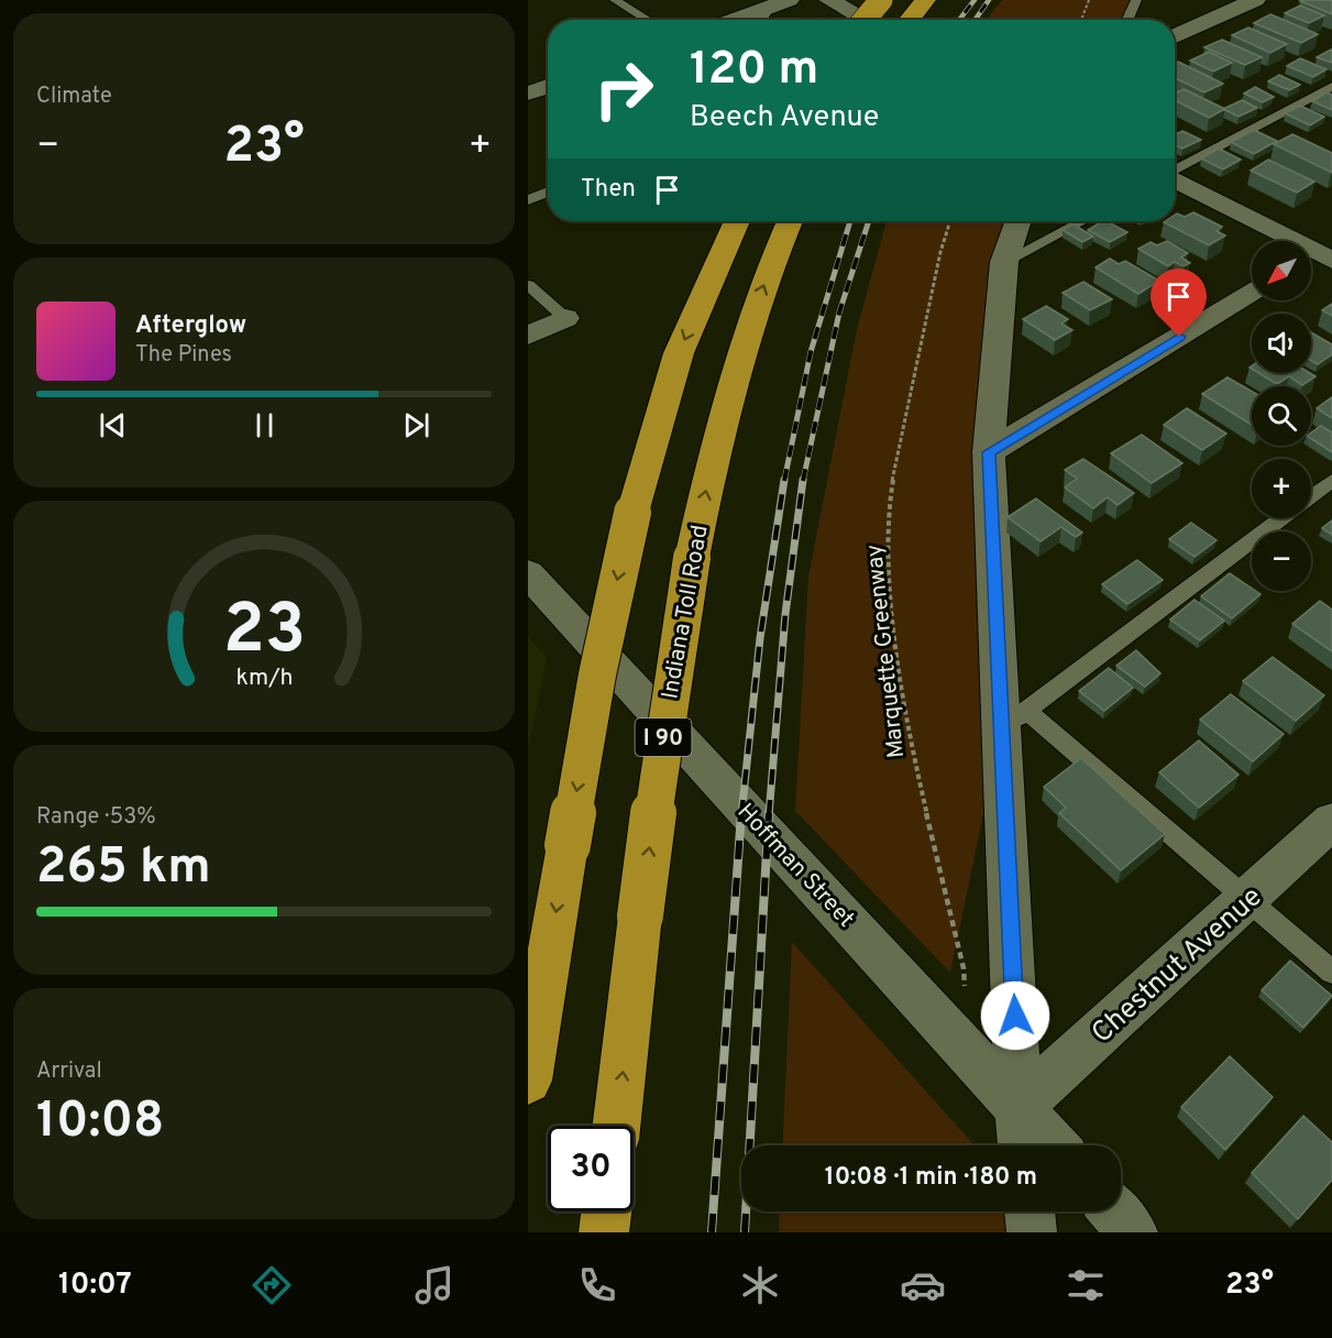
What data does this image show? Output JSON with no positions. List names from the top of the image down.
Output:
{
  "streets": {
    "highway": ["Indiana Toll Road", "I 90"],
    "street": ["Hoffman Street", "Chestnut Avenue"],
    "path": ["Marquette Greenway"]
  },
  "crossings": [
    ["Hoffman Street", "Chestnut Avenue"]
  ],
  "north": "bottom left",
  "page": {
    "tile": [
      "Climate",
      ["Range · 53%", "265 km"],
      ["Arrival", "10:08"]
    ],
    "turn": ["120 m", "Beech Avenue"],
    "heat": ["−", "23°", "+"],
    "then": "Then",
    "map_buttons": ["+", "−"],
    "song": ["Afterglow", "The Pines"],
    "limit": "30",
    "trip": "10:08 · 1 min · 180 m",
    "tabs": ["10:07", "23°"],
    "gauge": ["23", "km/h"]
  }
}
